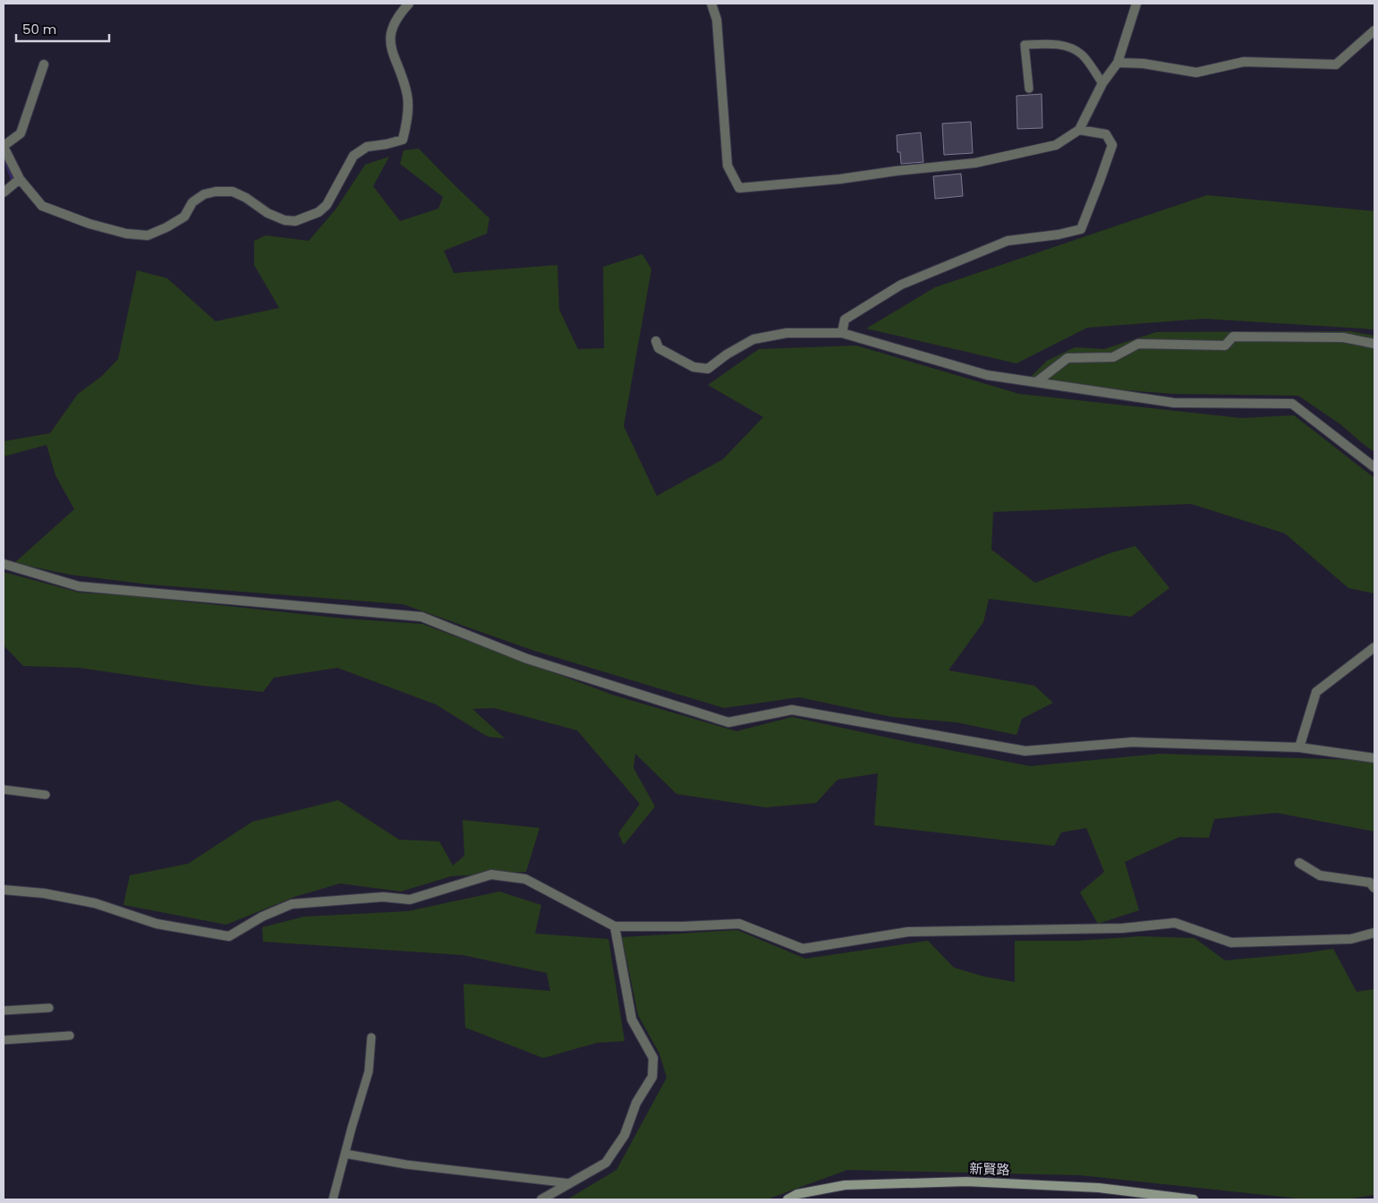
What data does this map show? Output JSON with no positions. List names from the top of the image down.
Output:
{
  "streets": {
    "street": ["新賢路"]
  },
  "scale_bar": "50 m"
}
